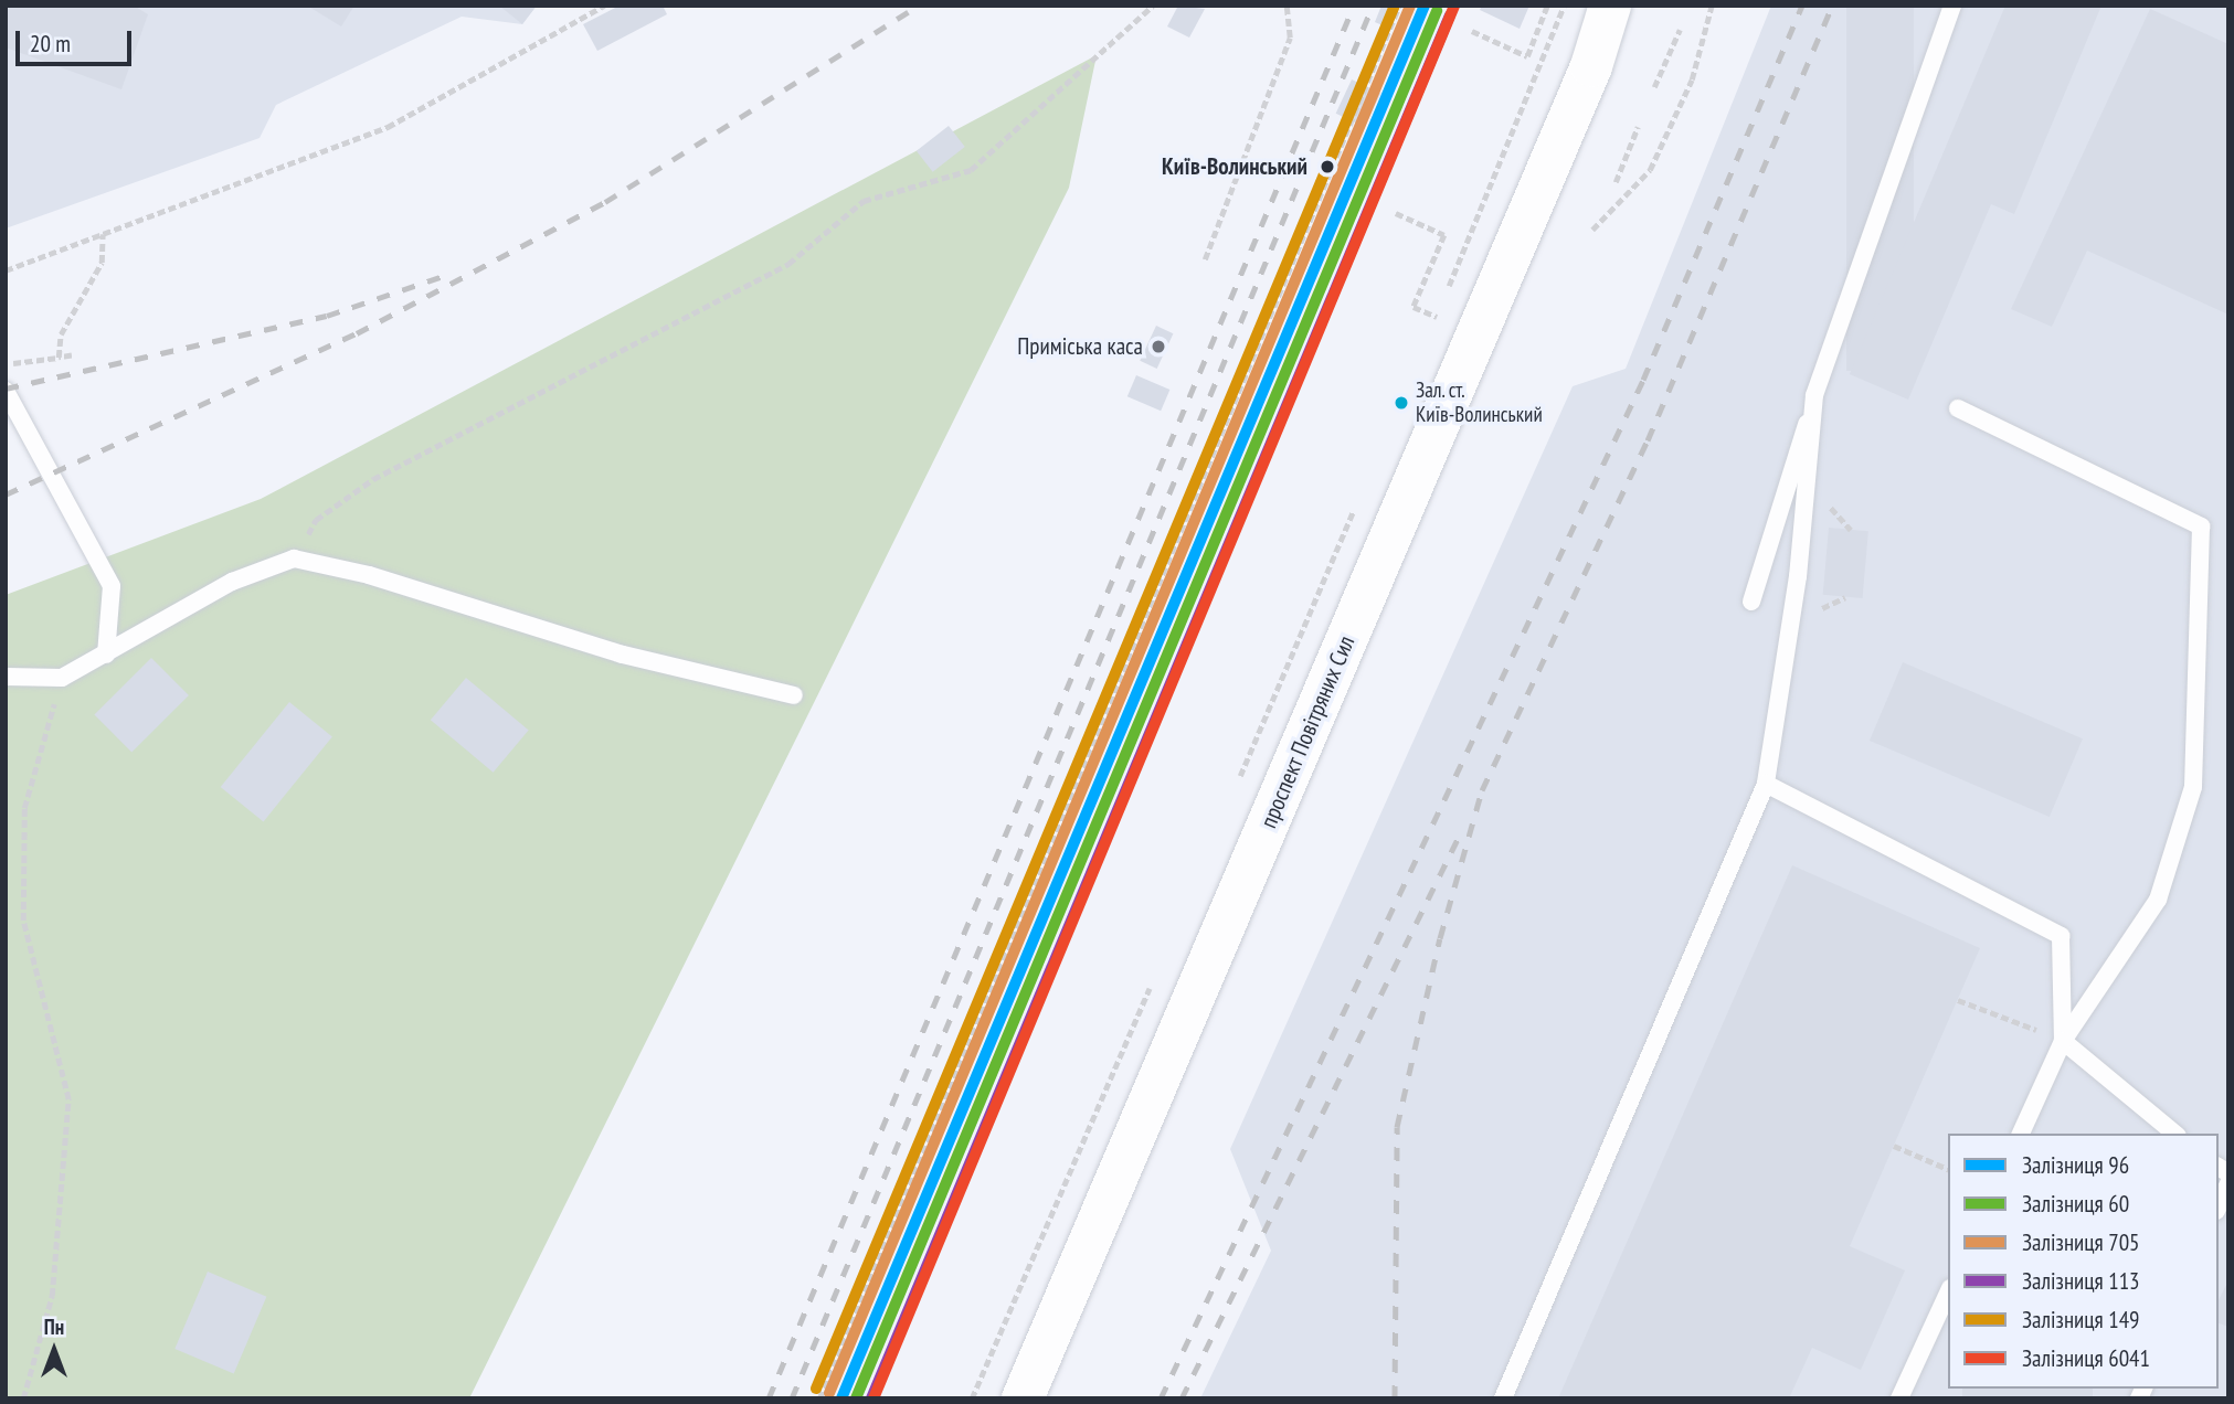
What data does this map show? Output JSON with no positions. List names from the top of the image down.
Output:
{
  "streets": {
    "main road": ["проспект Повітряних Сил"]
  },
  "places": ["Київ-Волинський", "Приміська каса", "Зал. ст. Київ-Волинський"],
  "lines": [
    "rail line 96",
    "rail line 705",
    "rail line 149",
    "rail line 6041",
    "rail line 60",
    "rail line 113"
  ],
  "legend": [
    "Залізниця 96",
    "Залізниця 60",
    "Залізниця 705",
    "Залізниця 113",
    "Залізниця 149",
    "Залізниця 6041"
  ],
  "scale_bar": "20 m",
  "north": "top"
}
